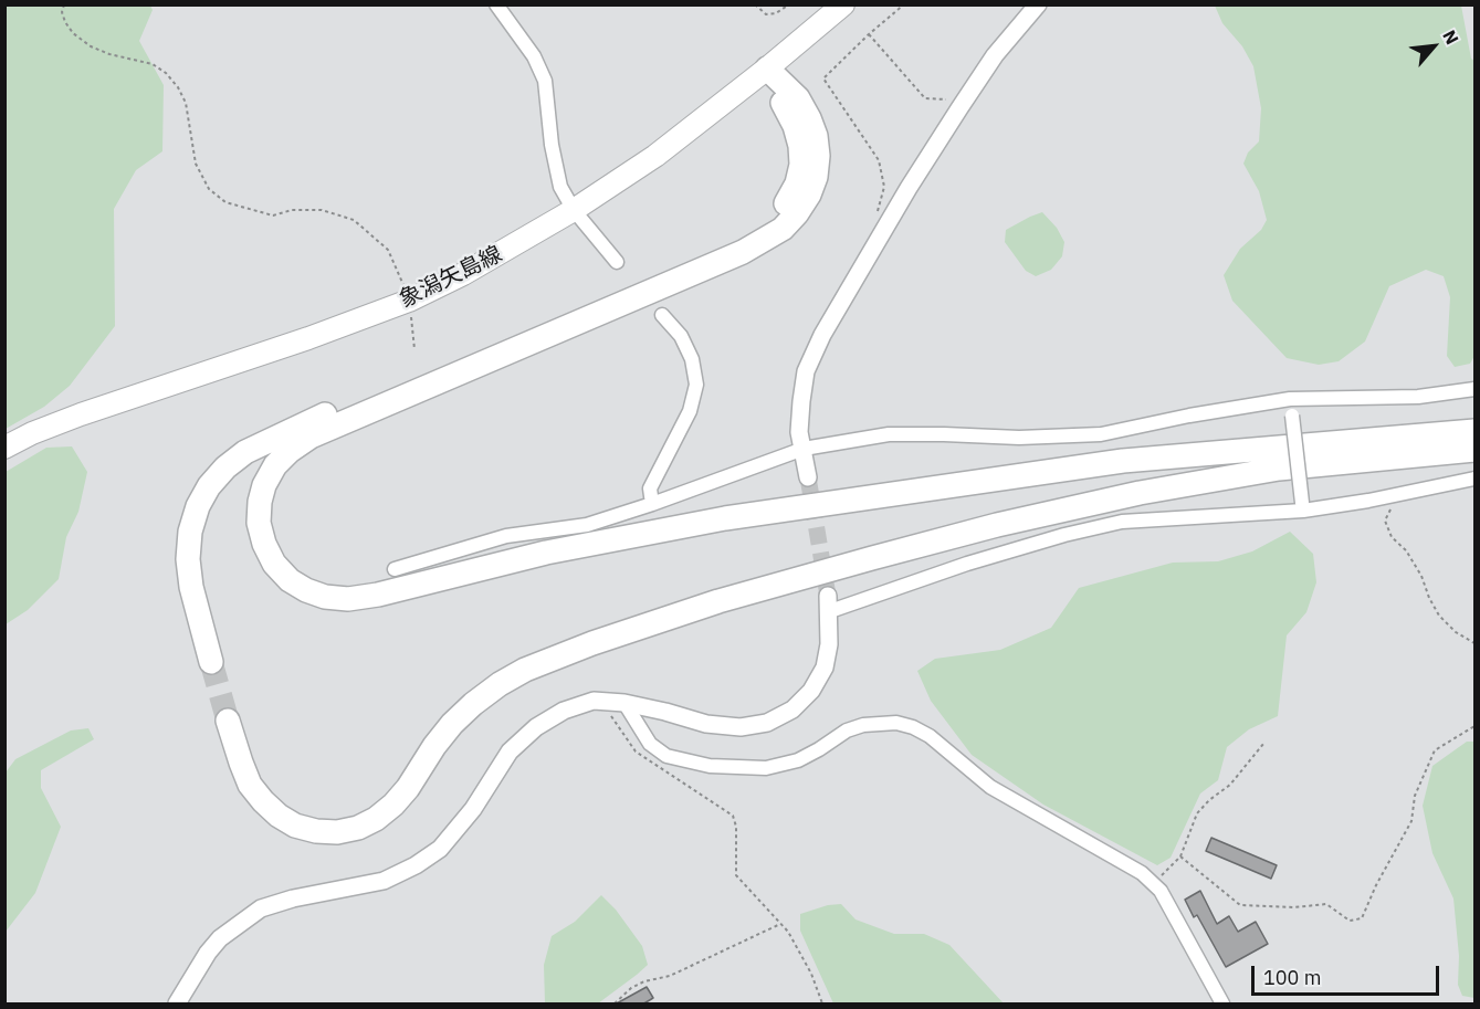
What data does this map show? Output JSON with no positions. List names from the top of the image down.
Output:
{
  "streets": {
    "main road": ["象潟矢島線"]
  },
  "scale_bar": "100 m",
  "north": "top right"
}
